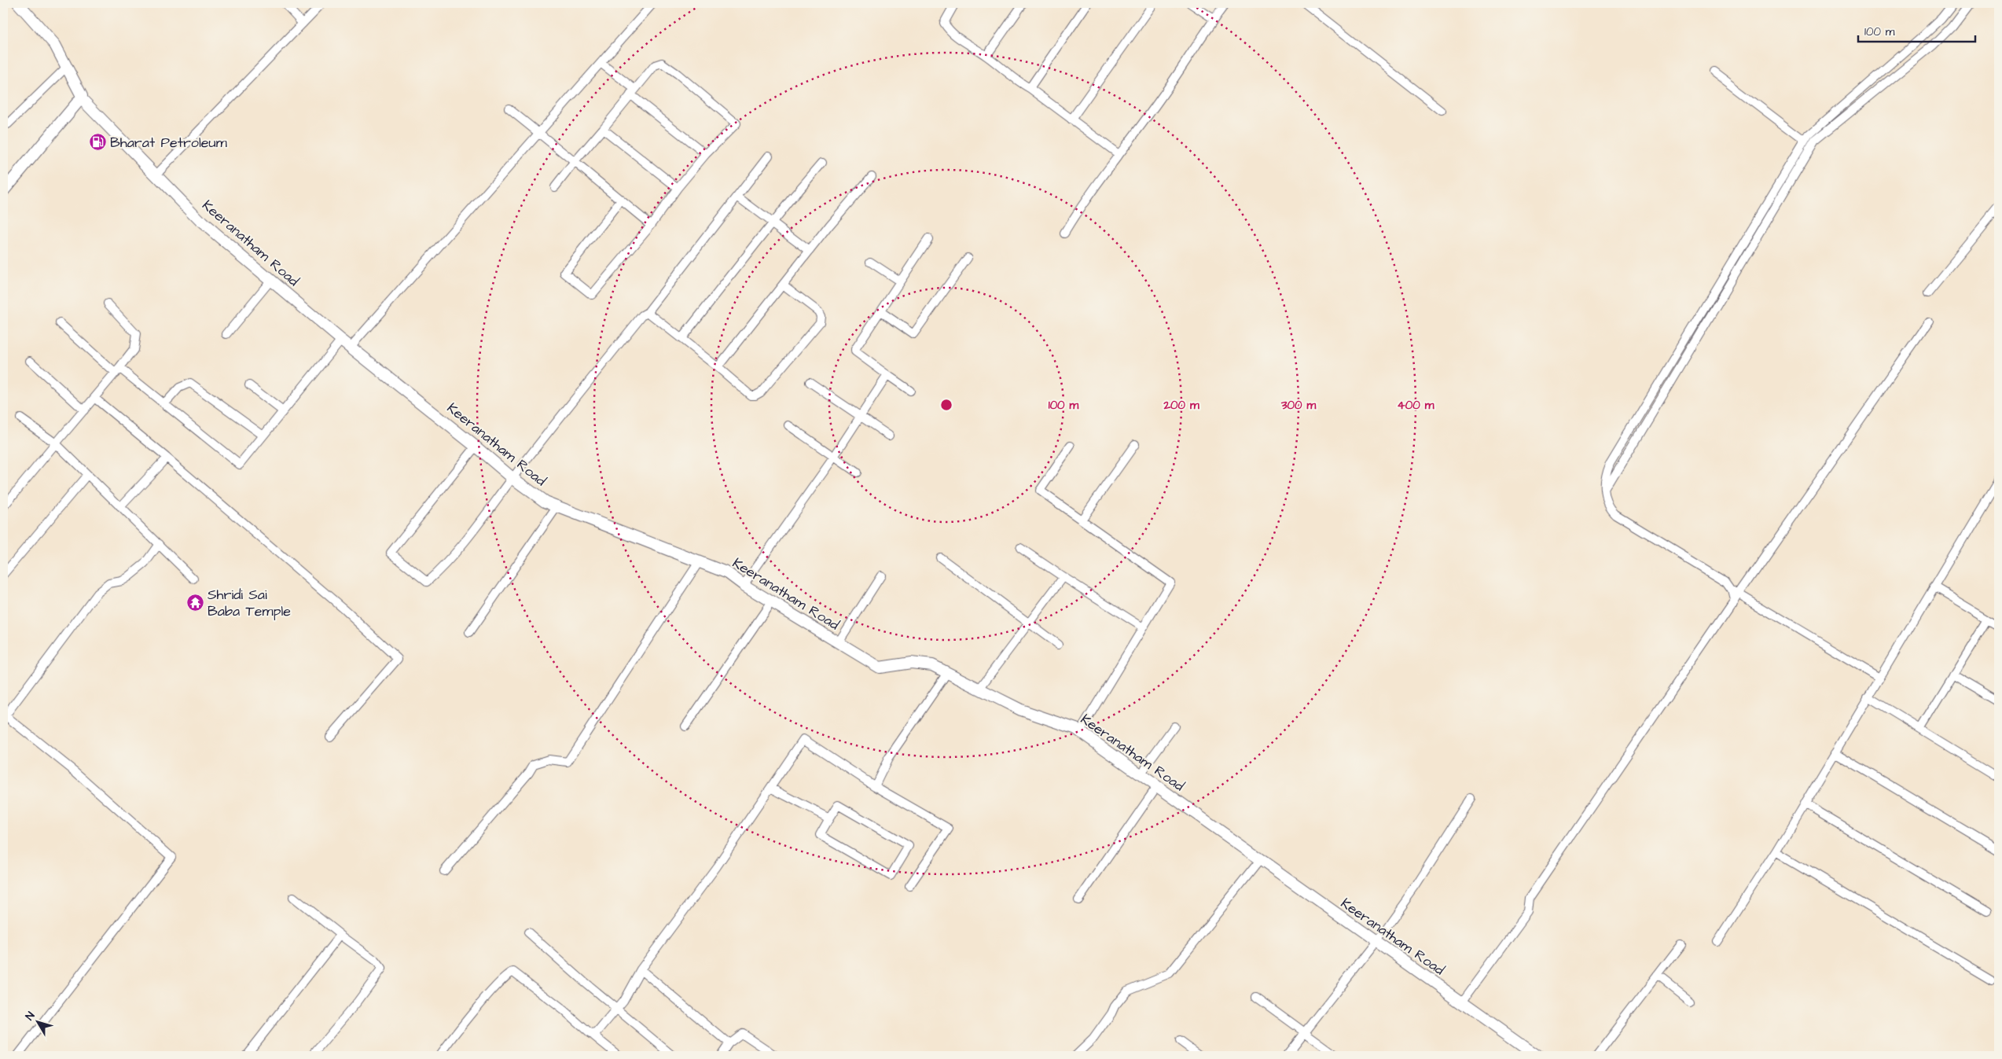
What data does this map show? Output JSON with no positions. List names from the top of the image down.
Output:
{
  "streets": {
    "street": ["Keeranatham Road"]
  },
  "places": {
    "fuel station": ["Bharat Petroleum"],
    "temple": ["Shridi Sai Baba Temple"]
  },
  "scale_bar": "100 m",
  "north": "top left",
  "rings": [
    "100 m",
    "200 m",
    "300 m",
    "400 m"
  ]
}
